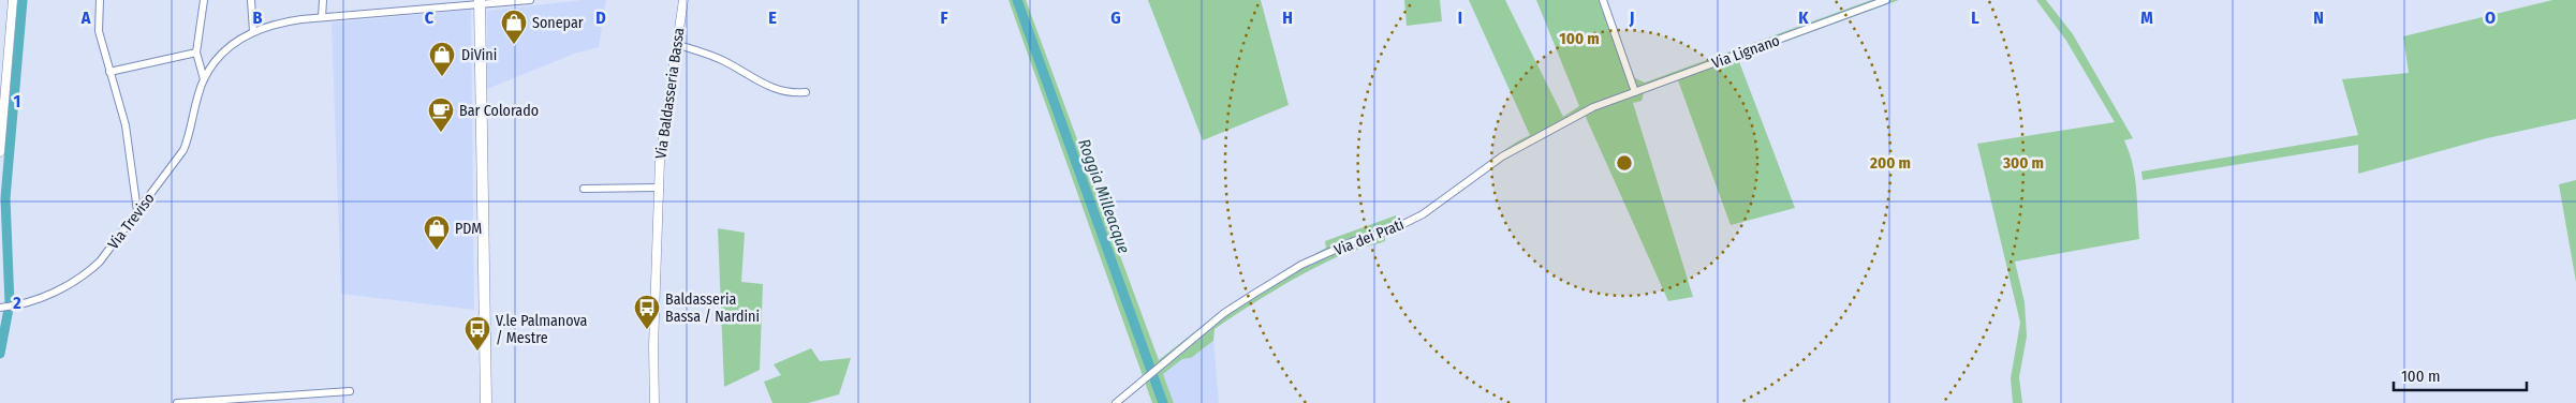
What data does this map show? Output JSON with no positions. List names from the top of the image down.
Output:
{
  "streets": {
    "street": [
      "Via Lignano",
      "Via Baldasseria Bassa",
      "Via Treviso",
      "Via dei Prati"
    ]
  },
  "crossings": [
    ["Via Lignano", "Via dei Prati"]
  ],
  "water": ["Roggia Milleacque"],
  "places": {
    "shop": ["Sonepar", "DiVini", "PDM"],
    "cafe": ["Bar Colorado"],
    "bus stop": ["Baldasseria Bassa / Nardini", "V.le Palmanova / Mestre"]
  },
  "scale_bar": "100 m",
  "grid": {
    "columns": [
      "A",
      "B",
      "C",
      "D",
      "E",
      "F",
      "G",
      "H",
      "I",
      "J",
      "K",
      "L",
      "M",
      "N",
      "O"
    ],
    "rows": ["1", "2"]
  },
  "rings": ["100 m", "200 m", "300 m"]
}
